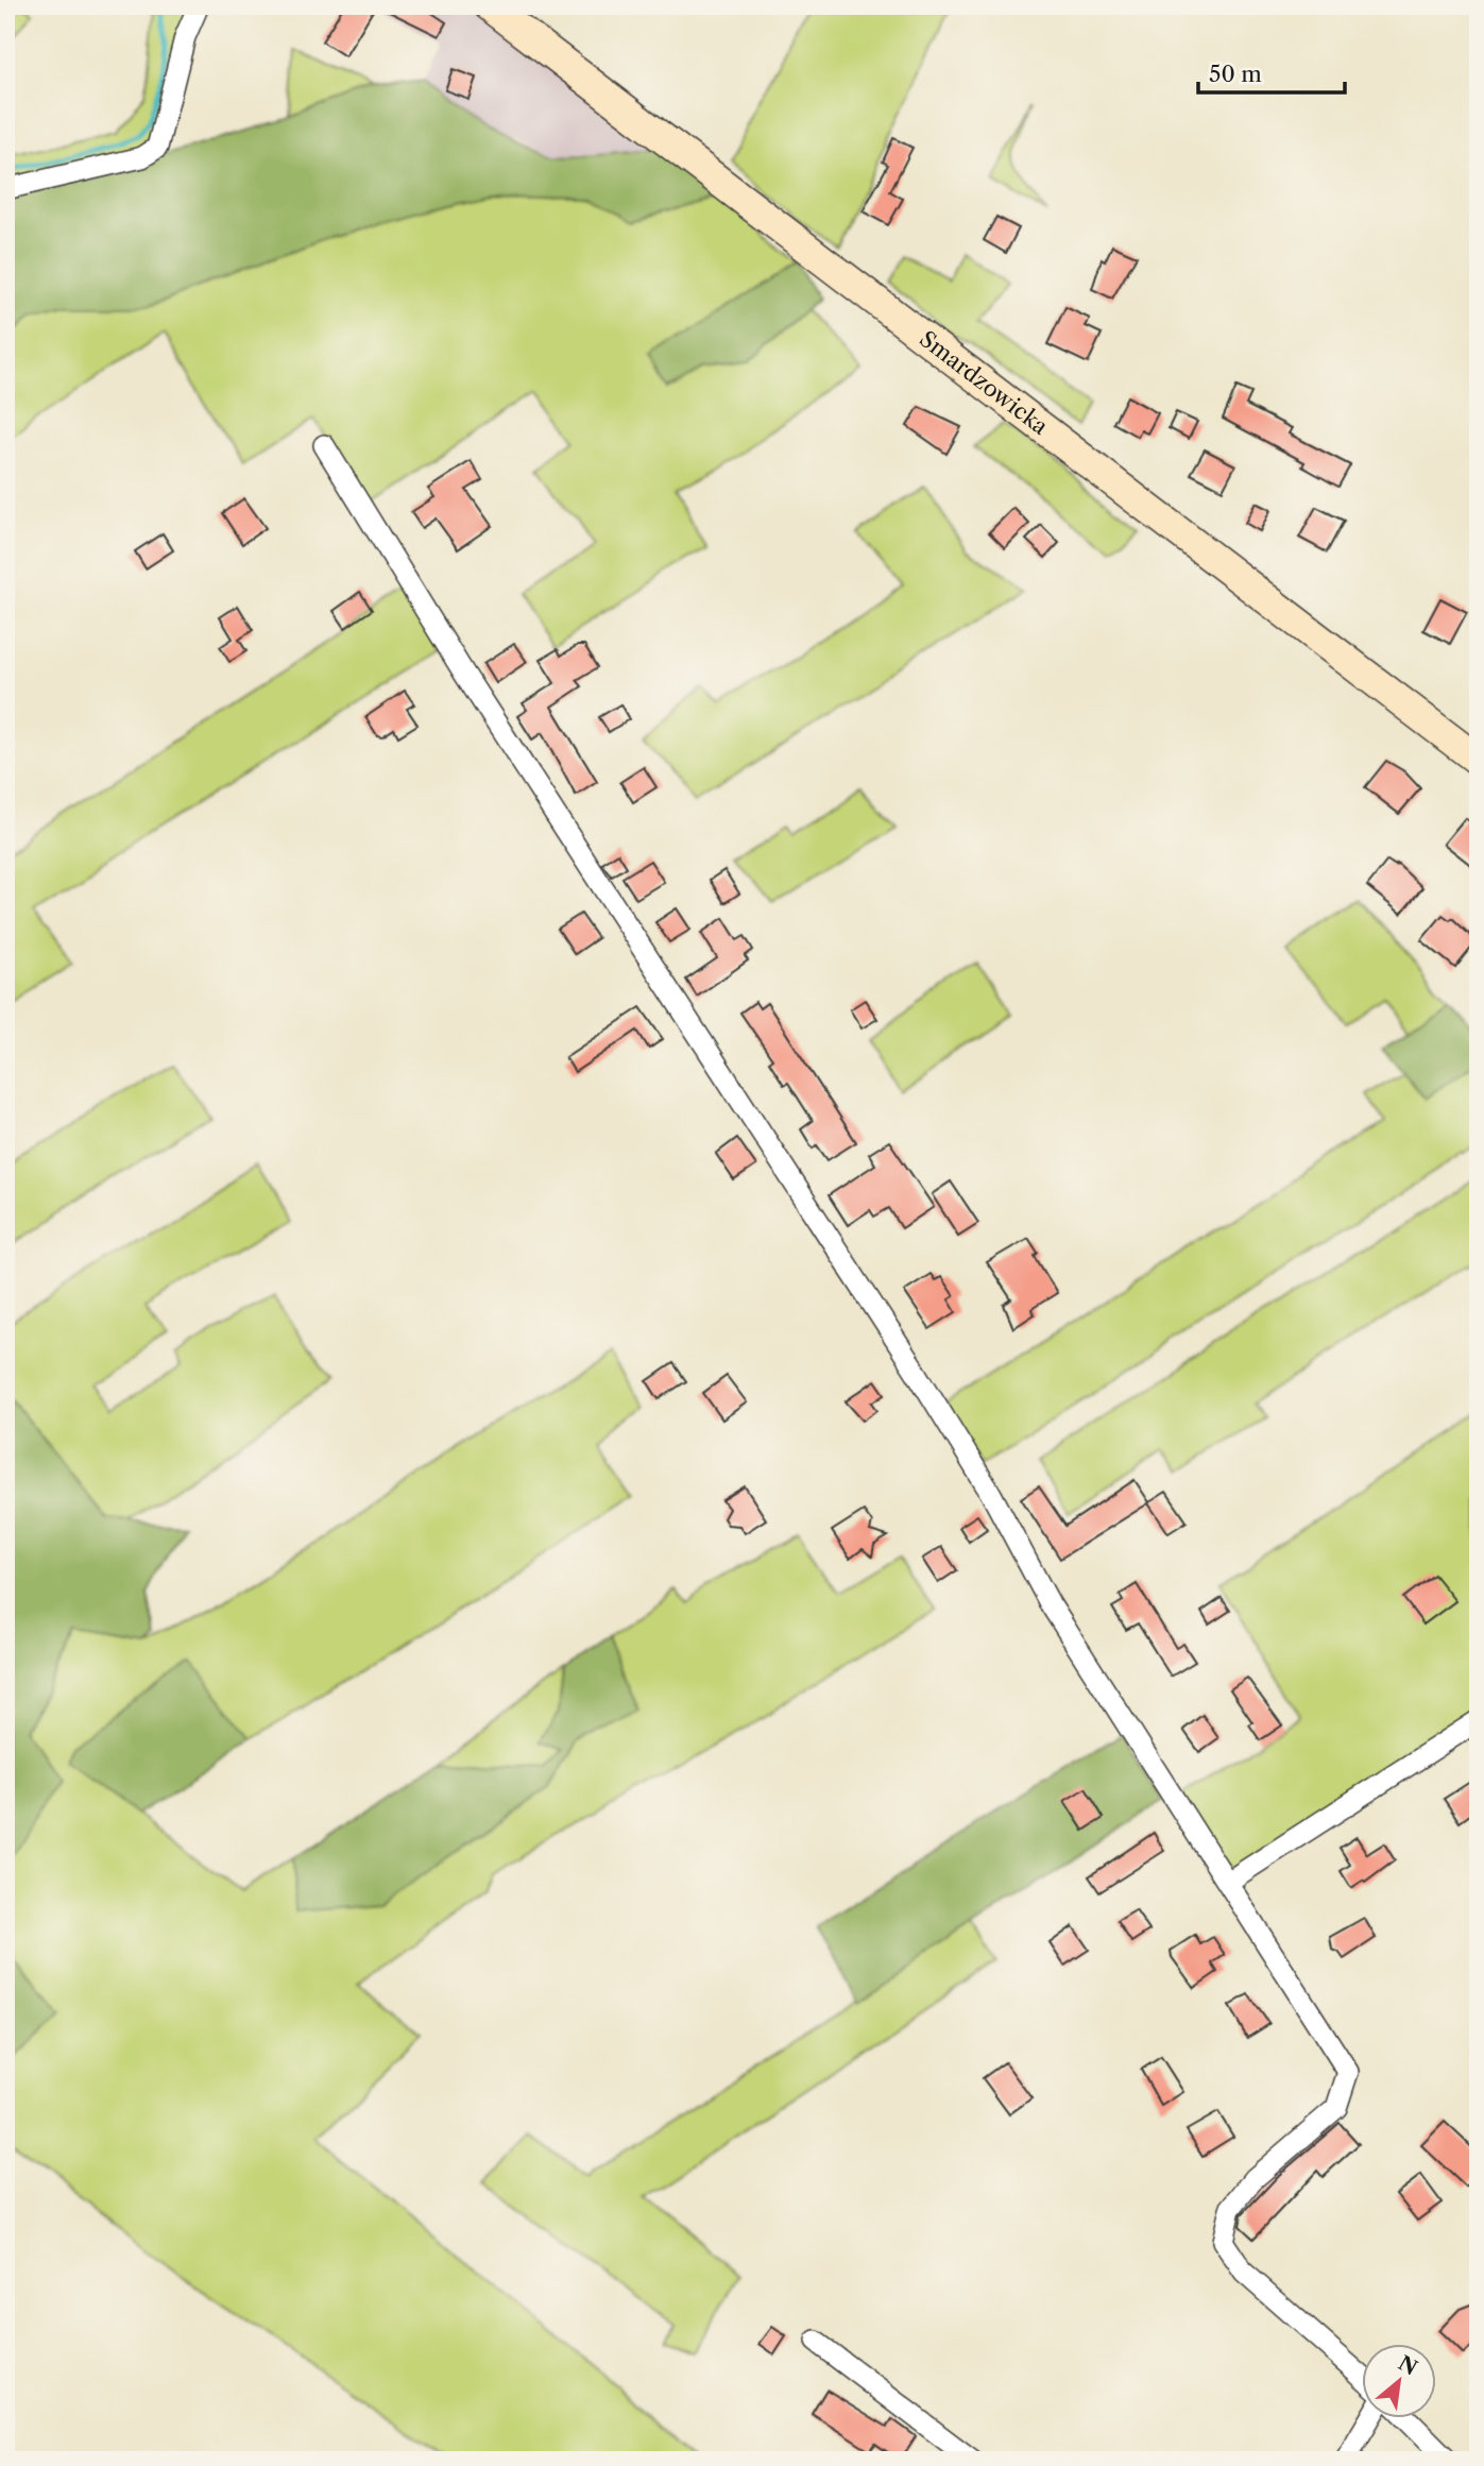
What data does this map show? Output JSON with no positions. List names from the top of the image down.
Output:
{
  "streets": {
    "street": ["Smardzowicka"]
  },
  "scale_bar": "50 m",
  "north": "top right"
}
